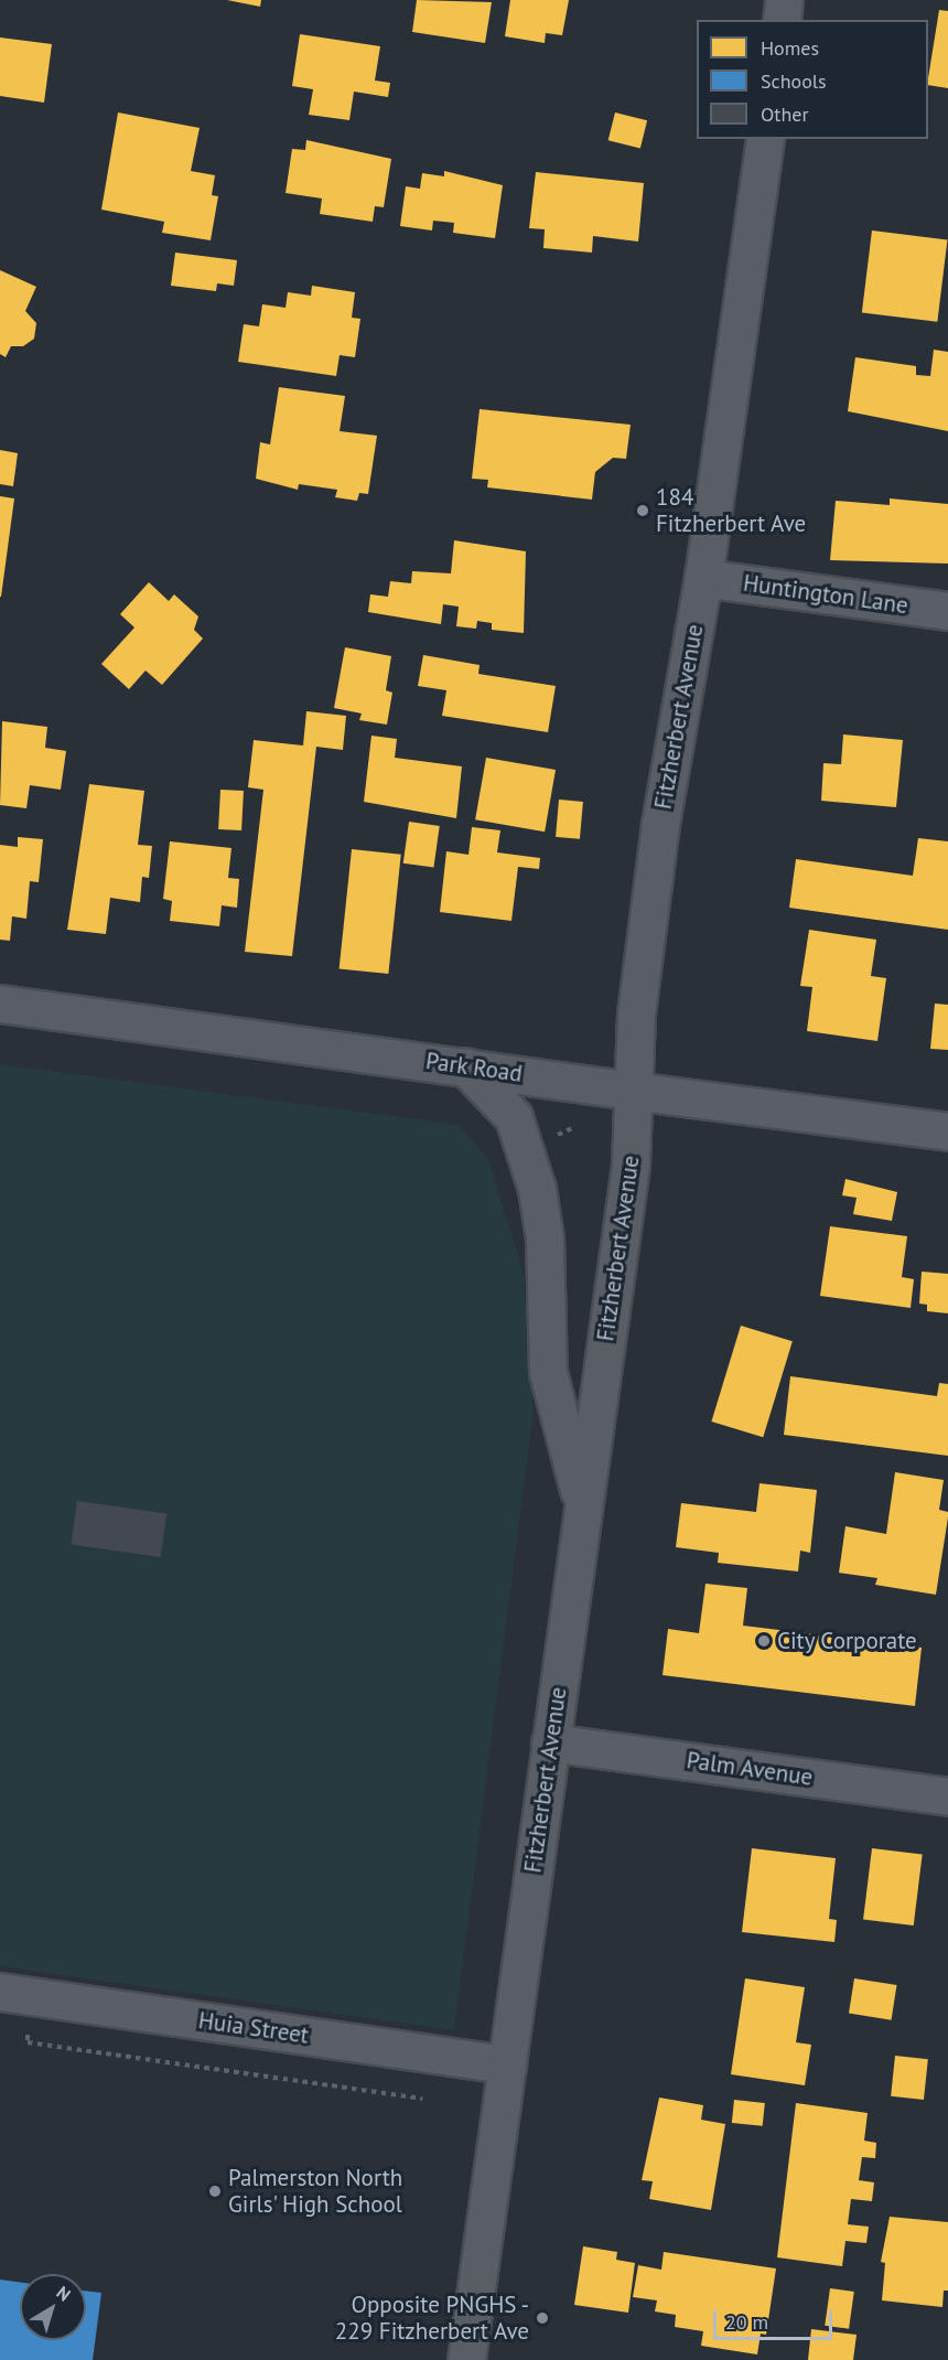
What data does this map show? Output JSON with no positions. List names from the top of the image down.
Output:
{
  "streets": {
    "main road": ["Fitzherbert Avenue", "Park Road"],
    "street": ["Huntington Lane", "Palm Avenue", "Huia Street"]
  },
  "crossings": [
    ["Huntington Lane", "Fitzherbert Avenue"],
    ["Fitzherbert Avenue", "Park Road"],
    ["Fitzherbert Avenue", "Palm Avenue"],
    ["Fitzherbert Avenue", "Huia Street"]
  ],
  "places": [
    "184 Fitzherbert Ave",
    "City Corporate",
    "Palmerston North Girls' High School",
    "Opposite PNGHS - 229 Fitzherbert Ave"
  ],
  "legend": ["Homes", "Schools", "Other"],
  "scale_bar": "20 m",
  "north": "top right"
}
